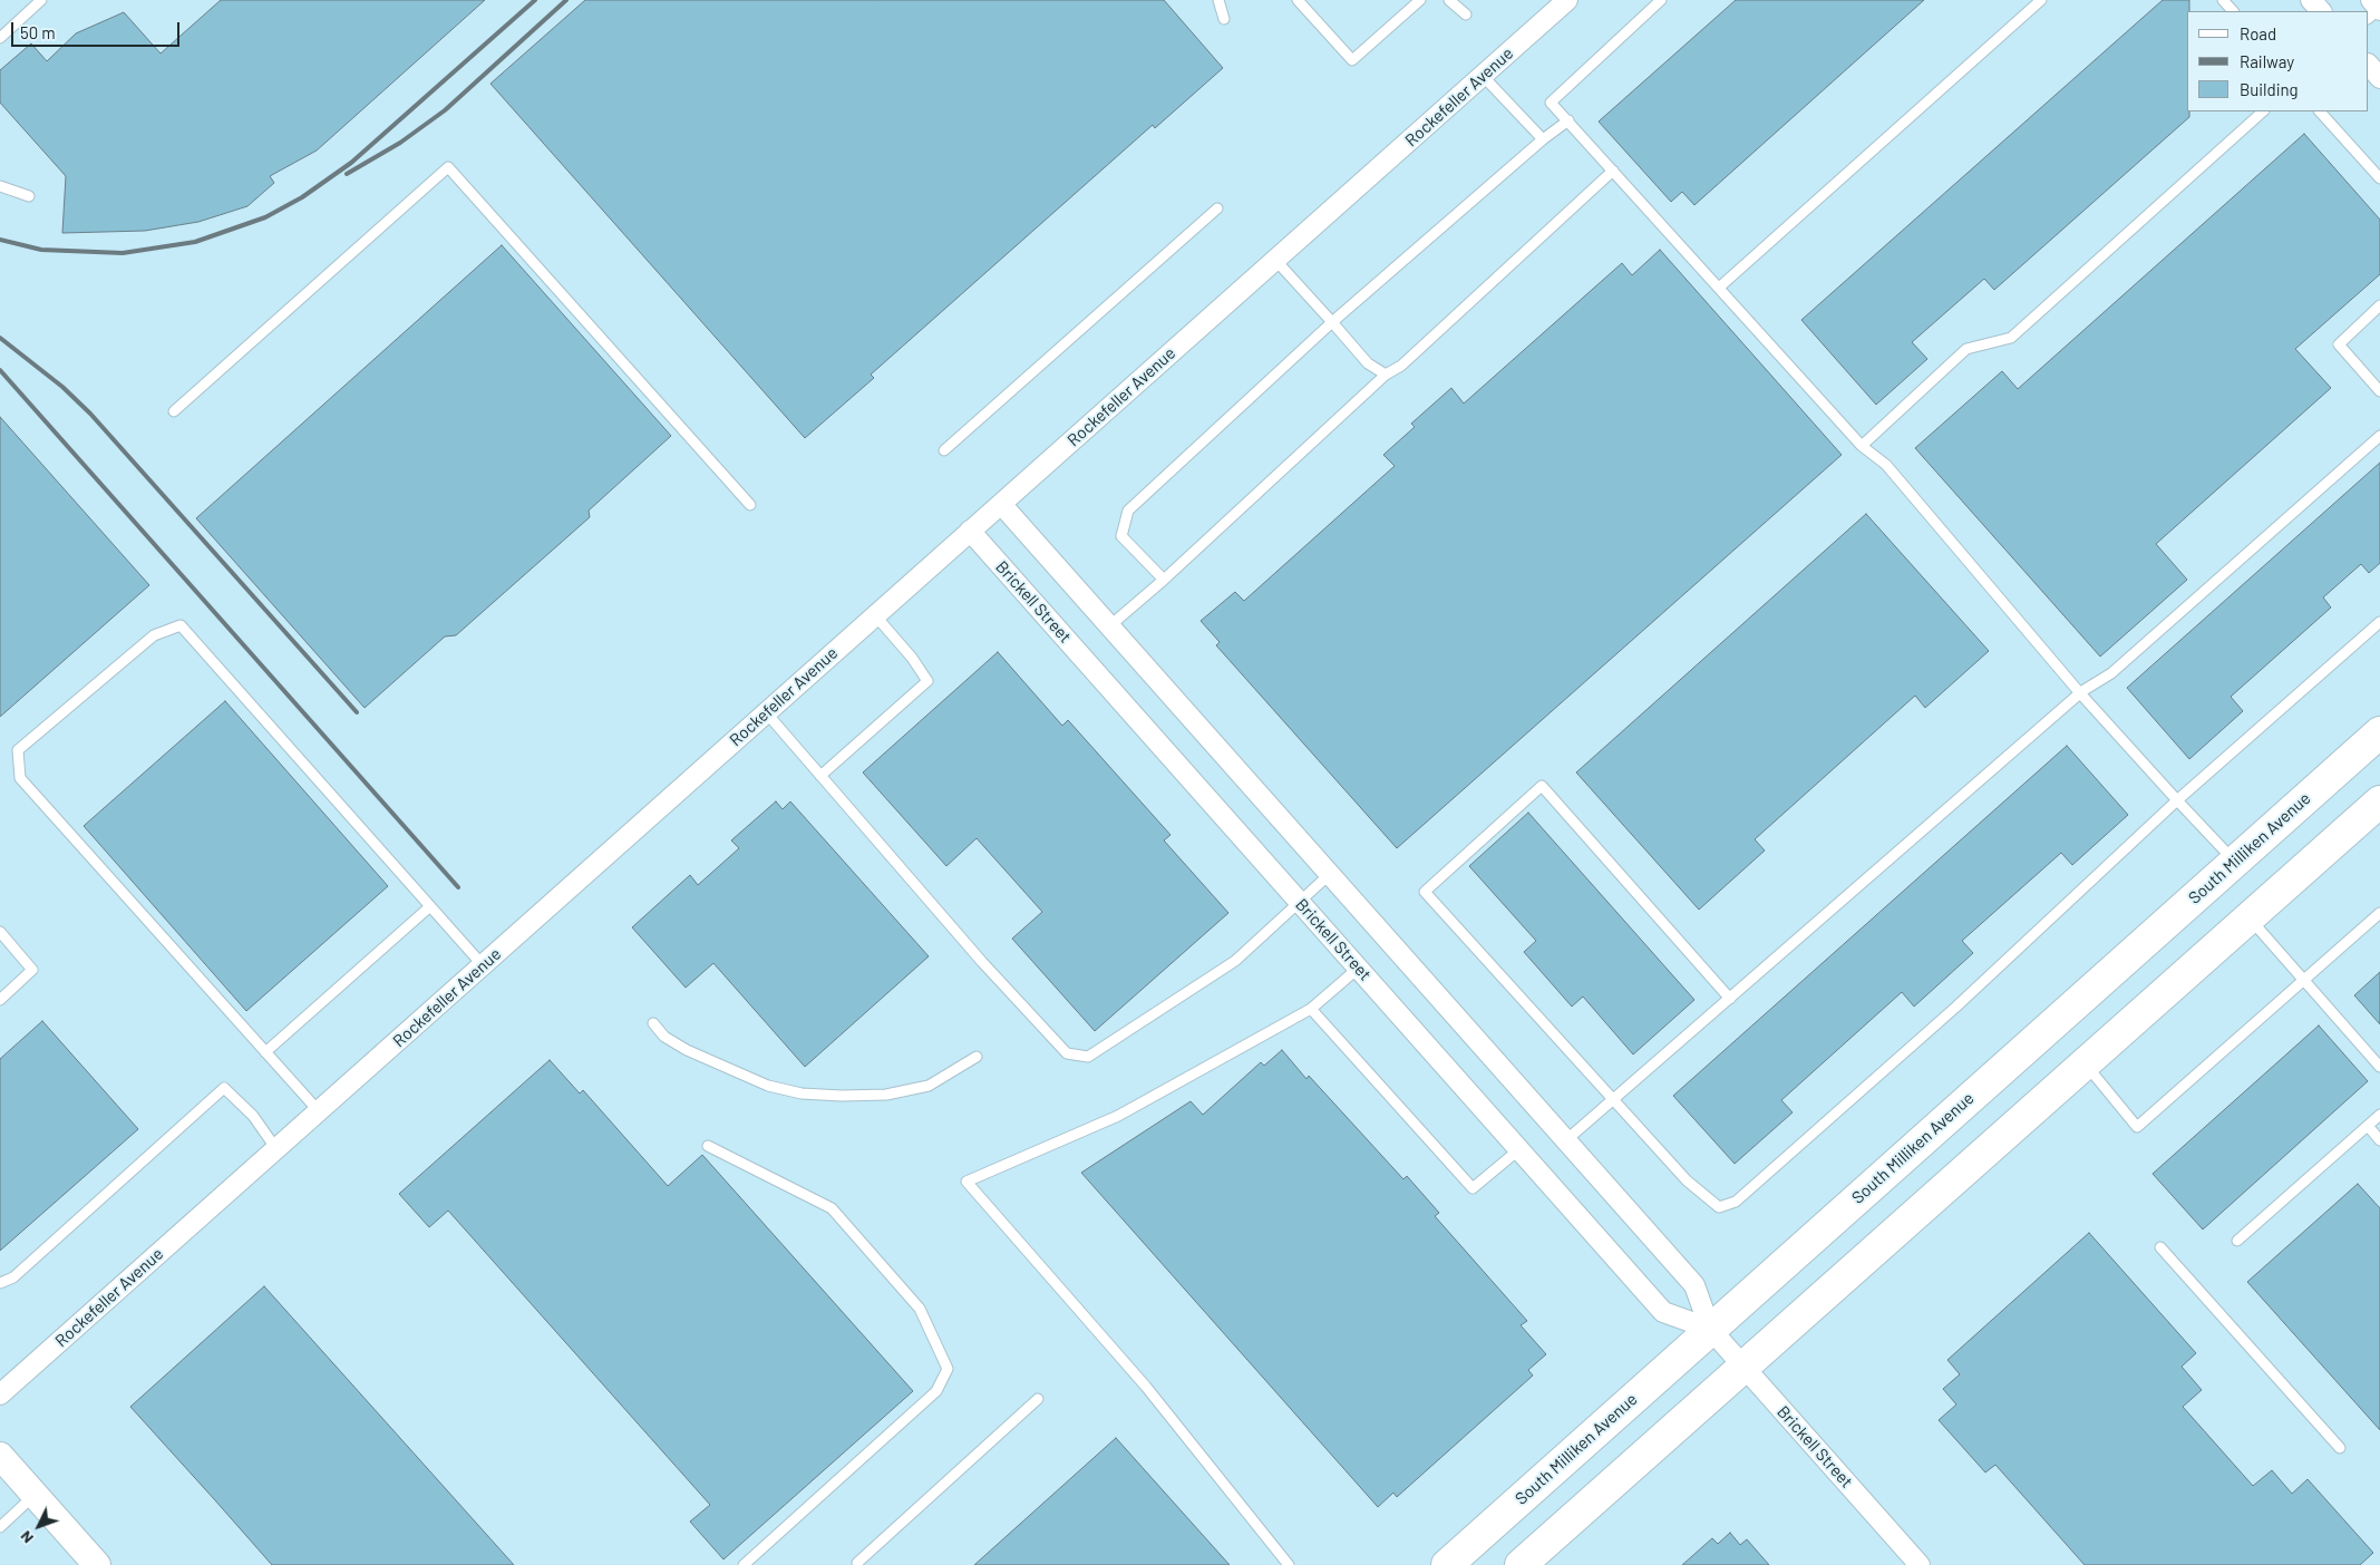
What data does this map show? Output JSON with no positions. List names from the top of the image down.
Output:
{
  "streets": {
    "main road": ["South Milliken Avenue"],
    "street": ["Rockefeller Avenue", "Brickell Street"]
  },
  "crossings": [
    ["Rockefeller Avenue", "Brickell Street"],
    ["Brickell Street", "South Milliken Avenue"]
  ],
  "legend": ["Road", "Railway", "Building"],
  "scale_bar": "50 m",
  "north": "bottom left"
}
